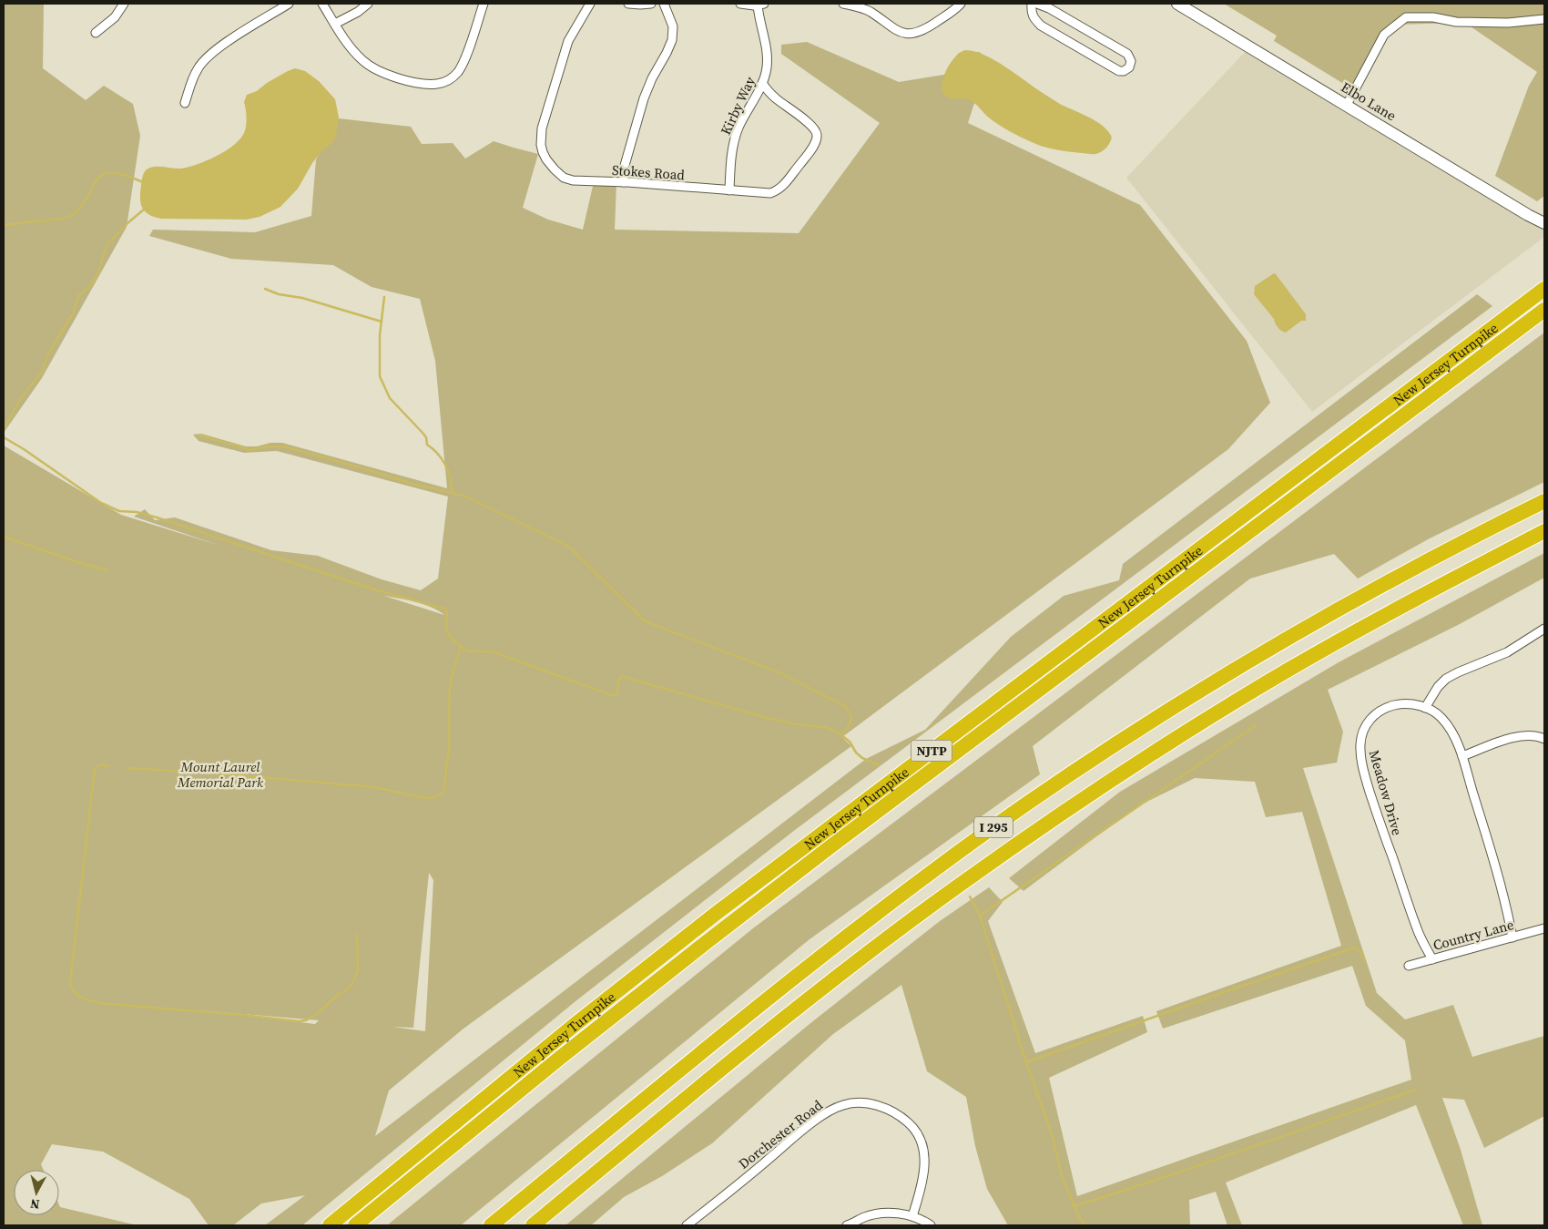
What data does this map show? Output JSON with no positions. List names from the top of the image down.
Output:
{
  "streets": {
    "highway": ["New Jersey Turnpike", "NJTP", "I 295"],
    "street": [
      "Elbo Lane",
      "Kirby Way",
      "Stokes Road",
      "Meadow Drive",
      "Country Lane",
      "Dorchester Road"
    ]
  },
  "crossings": [
    ["Kirby Way", "Stokes Road"],
    ["Meadow Drive", "Country Lane"]
  ],
  "parks": ["Mount Laurel Memorial Park"],
  "north": "bottom"
}
